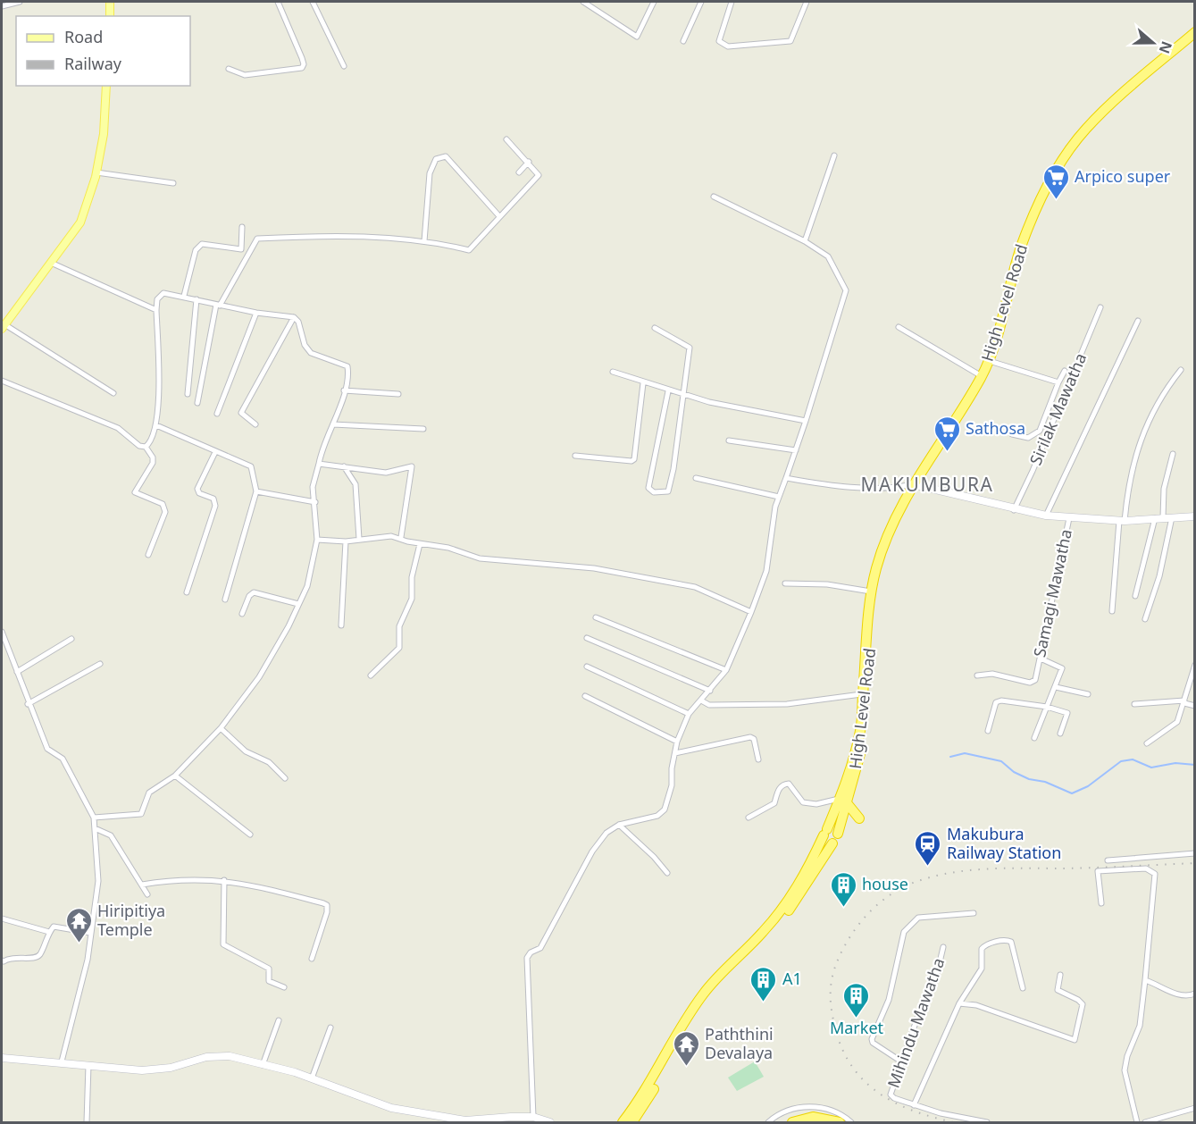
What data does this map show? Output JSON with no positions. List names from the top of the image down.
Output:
{
  "streets": {
    "highway": ["High Level Road"],
    "street": ["Sirilak Mawatha", "Samagi Mawatha", "Mihindu Mawatha"]
  },
  "districts": ["MAKUMBURA"],
  "places": {
    "supermarket": ["Arpico super", "Sathosa"],
    "station": ["Makubura Railway Station"],
    "building": ["house", "A1", "Market"],
    "temple": ["Hiripitiya Temple", "Paththini Devalaya"]
  },
  "legend": ["Road", "Railway"],
  "north": "right"
}
